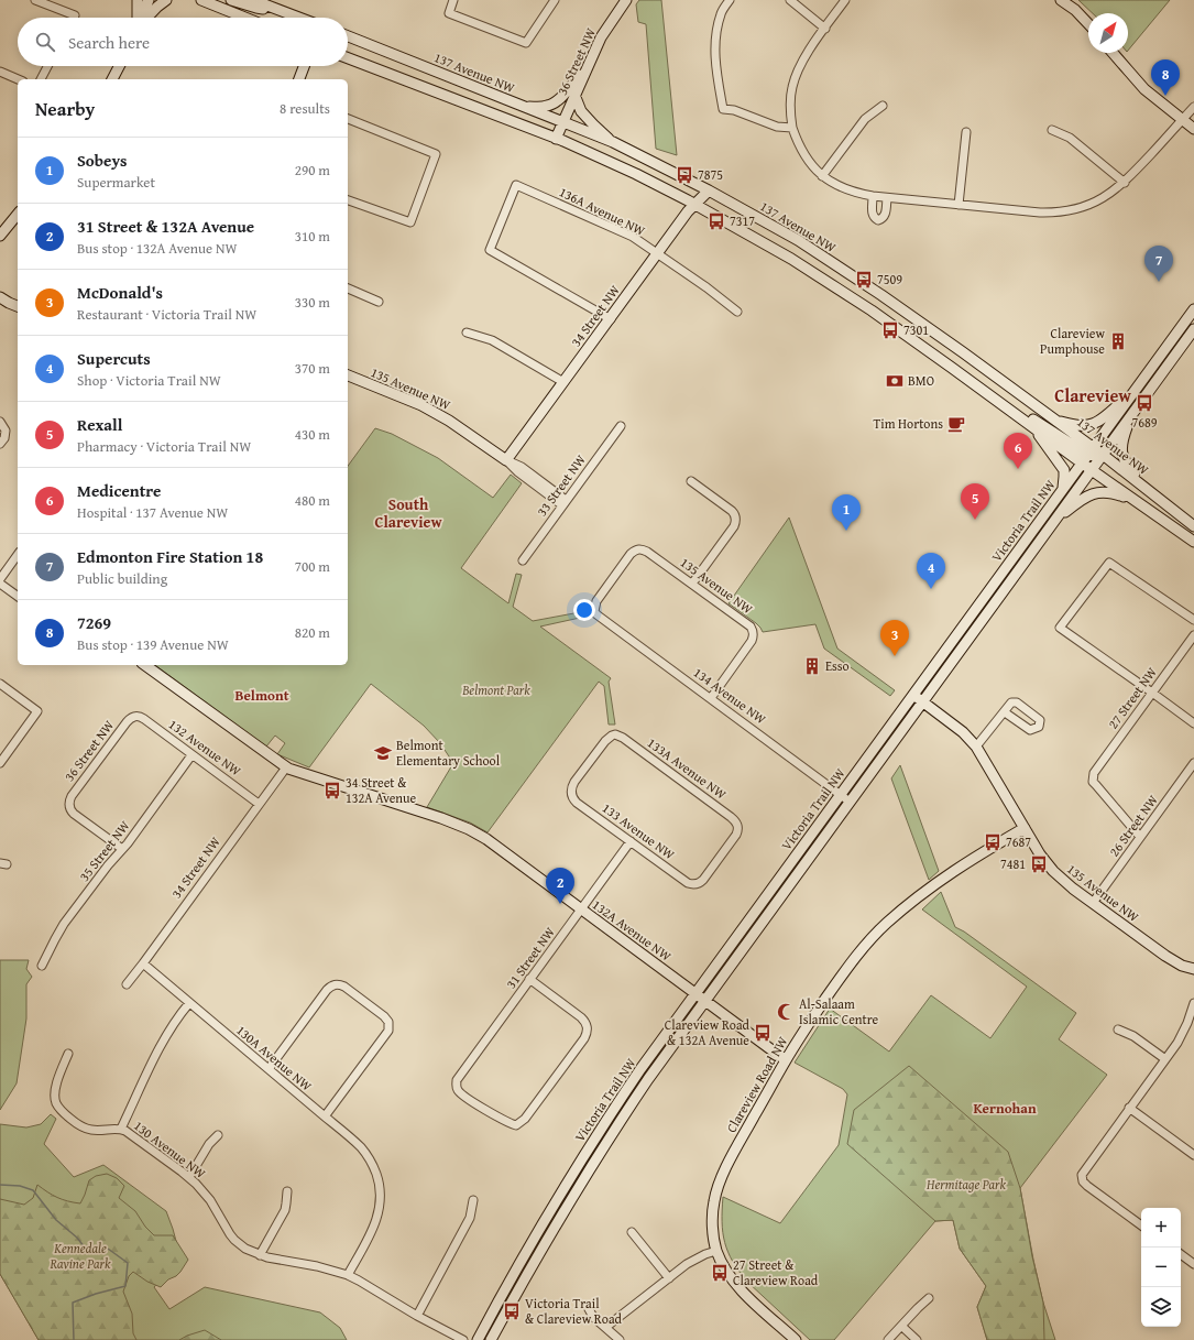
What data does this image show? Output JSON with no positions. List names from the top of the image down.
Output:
{
  "streets": {
    "main road": [
      "36 Street NW",
      "137 Avenue NW",
      "34 Street NW",
      "135 Avenue NW",
      "Victoria Trail NW",
      "132A Avenue NW",
      "Clareview Road NW"
    ],
    "street": [
      "136A Avenue NW",
      "33 Street NW",
      "134 Avenue NW",
      "27 Street NW",
      "132 Avenue NW",
      "133A Avenue NW",
      "26 Street NW",
      "133 Avenue NW",
      "35 Street NW",
      "31 Street NW",
      "130A Avenue NW",
      "130 Avenue NW"
    ]
  },
  "crossings": [
    ["36 Street NW", "137 Avenue NW"],
    ["36 Street NW", "132 Avenue NW"],
    ["36 Street NW", "35 Street NW"],
    ["137 Avenue NW", "34 Street NW"],
    ["137 Avenue NW", "Victoria Trail NW"],
    ["136A Avenue NW", "34 Street NW"],
    ["34 Street NW", "135 Avenue NW"],
    ["34 Street NW", "132 Avenue NW"],
    ["34 Street NW", "132A Avenue NW"],
    ["34 Street NW", "130A Avenue NW"],
    ["135 Avenue NW", "33 Street NW"],
    ["135 Avenue NW", "Victoria Trail NW"],
    ["135 Avenue NW", "134 Avenue NW"],
    ["135 Avenue NW", "26 Street NW"],
    ["135 Avenue NW", "Clareview Road NW"],
    ["Victoria Trail NW", "134 Avenue NW"],
    ["Victoria Trail NW", "132A Avenue NW"],
    ["27 Street NW", "26 Street NW"],
    ["132 Avenue NW", "35 Street NW"],
    ["133A Avenue NW", "133 Avenue NW"],
    ["133 Avenue NW", "31 Street NW"],
    ["132A Avenue NW", "31 Street NW"],
    ["132A Avenue NW", "Clareview Road NW"],
    ["130A Avenue NW", "130 Avenue NW"]
  ],
  "districts": [
    "Clareview",
    "South Clareview",
    "Belmont",
    "Kernohan"
  ],
  "parks": ["Belmont Park", "Hermitage Park", "Kennedale Ravine Park"],
  "places": {
    "bus stop": [
      "7875",
      "7317",
      "7509",
      "7301",
      "7689",
      "34 Street & 132A Avenue",
      "7687",
      "7481",
      "Clareview Road & 132A Avenue",
      "27 Street & Clareview Road",
      "Victoria Trail & Clareview Road"
    ],
    "building": ["Clareview Pumphouse", "Esso"],
    "bank": ["BMO"],
    "cafe": ["Tim Hortons"],
    "school or university": ["Belmont Elementary School"],
    "mosque": ["Al-Salaam Islamic Centre"]
  },
  "north": "top right",
  "page": {
    "search": "Search here",
    "pins": [
      "8",
      "7",
      "6",
      "5",
      "1",
      "4",
      "3",
      "2"
    ],
    "heading": ["Nearby", "8 results"],
    "list": [
      {
        "mark": "1",
        "name": "Sobeys",
        "note": "Supermarket",
        "value": "290 m"
      },
      {
        "mark": "2",
        "name": "31 Street & 132A Avenue",
        "note": "Bus stop · 132A Avenue NW",
        "value": "310 m"
      },
      {
        "mark": "3",
        "name": "McDonald's",
        "note": "Restaurant · Victoria Trail NW",
        "value": "330 m"
      },
      {
        "mark": "4",
        "name": "Supercuts",
        "note": "Shop · Victoria Trail NW",
        "value": "370 m"
      },
      {
        "mark": "5",
        "name": "Rexall",
        "note": "Pharmacy · Victoria Trail NW",
        "value": "430 m"
      },
      {
        "mark": "6",
        "name": "Medicentre",
        "note": "Hospital · 137 Avenue NW",
        "value": "480 m"
      },
      {
        "mark": "7",
        "name": "Edmonton Fire Station 18",
        "note": "Public building",
        "value": "700 m"
      },
      {
        "mark": "8",
        "name": "7269",
        "note": "Bus stop · 139 Avenue NW",
        "value": "820 m"
      }
    ],
    "map_buttons": ["+", "−"]
  }
}
